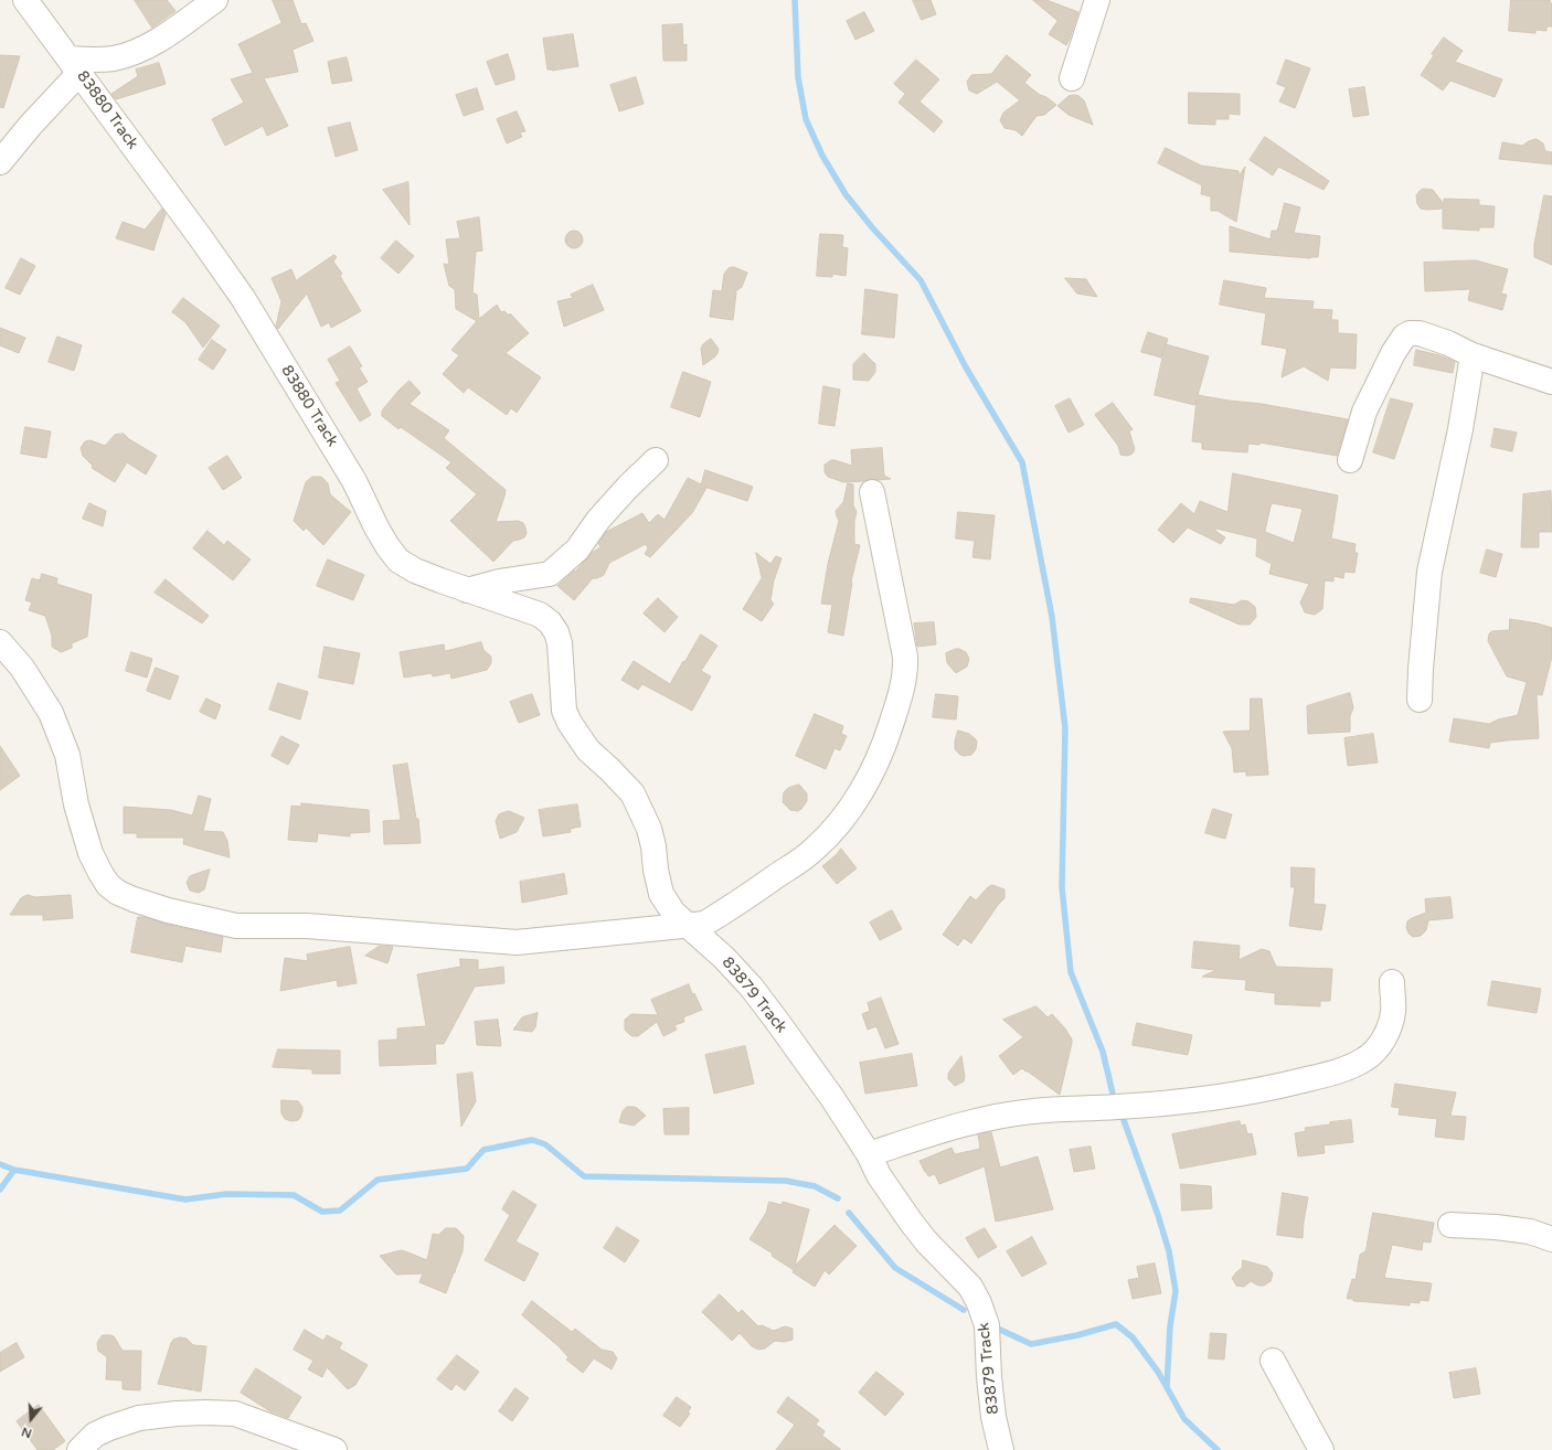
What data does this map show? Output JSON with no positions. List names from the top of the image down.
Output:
{
  "streets": {
    "street": ["83880 Track", "83879 Track"]
  },
  "crossings": [
    ["83880 Track", "83879 Track"]
  ],
  "north": "bottom"
}
